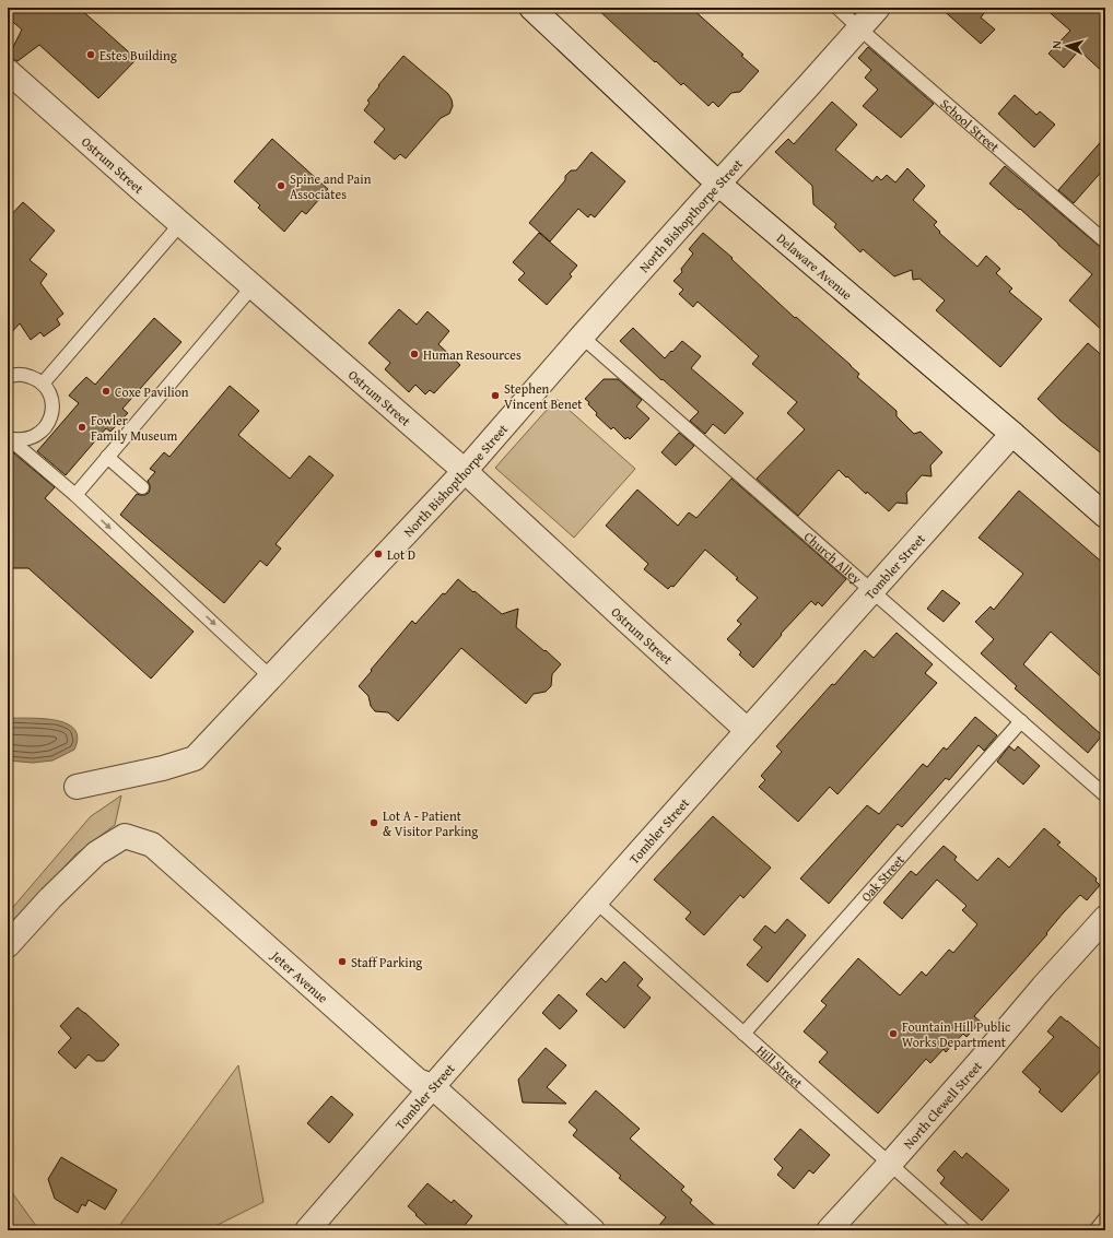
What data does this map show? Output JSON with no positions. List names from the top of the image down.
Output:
{
  "streets": {
    "street": [
      "Ostrum Street",
      "North Bishopthorpe Street",
      "Delaware Avenue",
      "Tombler Street",
      "Jeter Avenue",
      "North Clewell Street"
    ],
    "lane": [
      "School Street",
      "Church Alley",
      "Oak Street",
      "Hill Street"
    ]
  },
  "crossings": [
    ["School Street", "North Bishopthorpe Street"],
    ["Ostrum Street", "North Bishopthorpe Street"],
    ["Ostrum Street", "Tombler Street"],
    ["North Bishopthorpe Street", "Delaware Avenue"],
    ["North Bishopthorpe Street", "Church Alley"],
    ["Delaware Avenue", "Tombler Street"],
    ["Church Alley", "Tombler Street"],
    ["Church Alley", "Oak Street"],
    ["Tombler Street", "Jeter Avenue"],
    ["Tombler Street", "Hill Street"],
    ["Oak Street", "Hill Street"],
    ["Hill Street", "North Clewell Street"]
  ],
  "places": [
    "Estes Building",
    "Spine and Pain Associates",
    "Human Resources",
    "Coxe Pavilion",
    "Stephen Vincent Benet",
    "Fowler Family Museum",
    "Lot D",
    "Lot A - Patient & Visitor Parking",
    "Staff Parking",
    "Fountain Hill Public Works Department"
  ],
  "north": "left"
}
